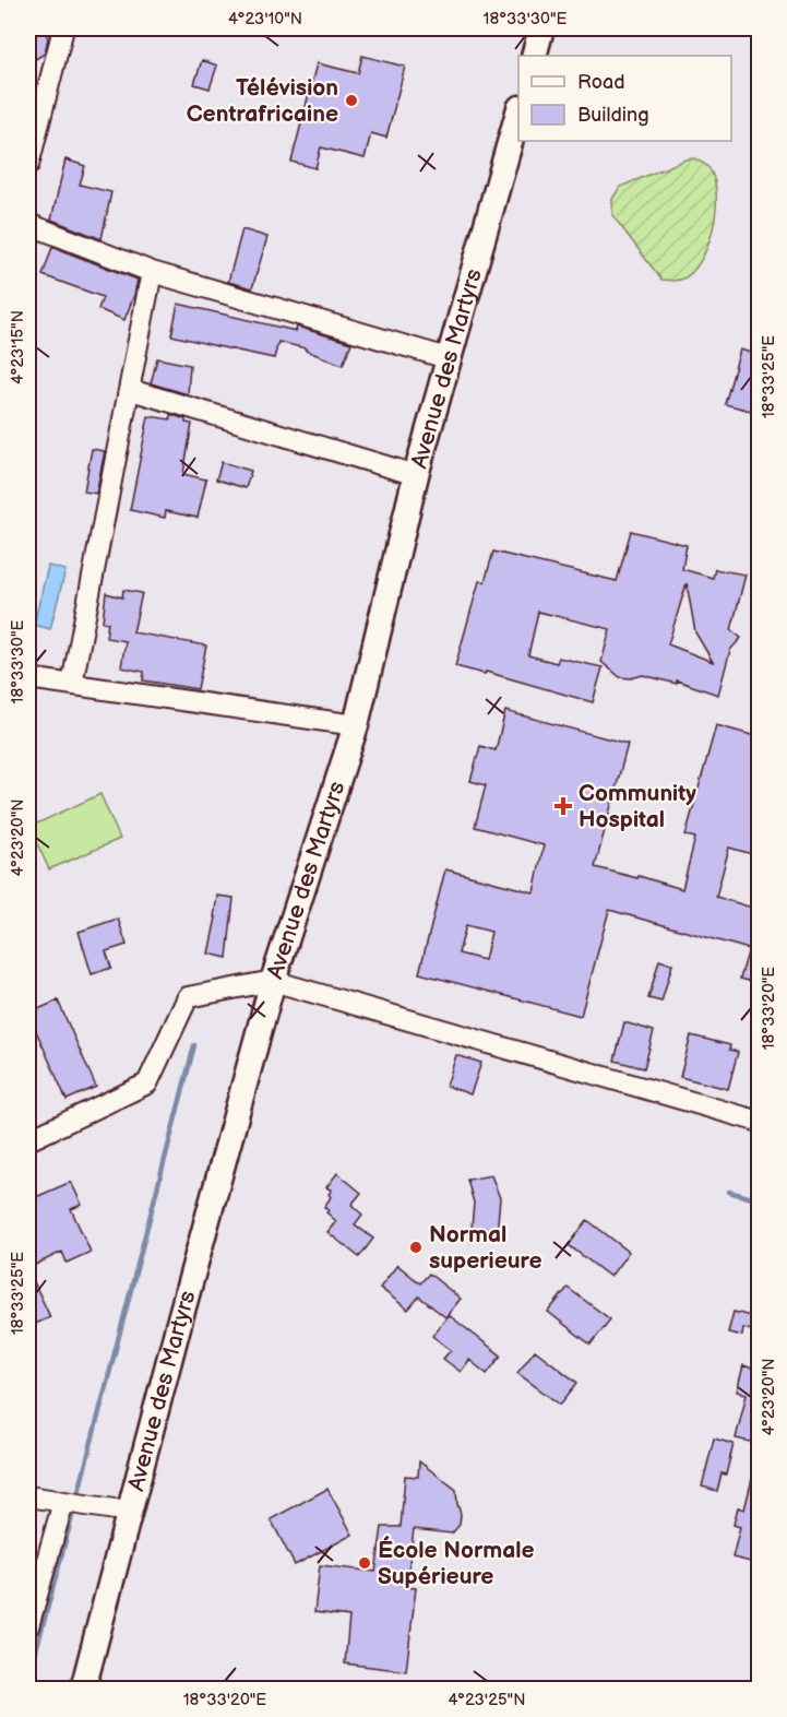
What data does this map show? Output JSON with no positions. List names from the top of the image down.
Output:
{
  "streets": {
    "main road": ["Avenue des Martyrs"]
  },
  "places": {
    "other": ["Télévision Centrafricaine", "Normal superieure", "École Normale Supérieure"],
    "health": ["Community Hospital"]
  },
  "legend": ["Road", "Building"],
  "coordinates": [
    "4°23'10\"N",
    "18°33'30\"E",
    "4°23'15\"N",
    "18°33'25\"E",
    "4°23'20\"N",
    "18°33'20\"E",
    "4°23'25\"N"
  ]
}
